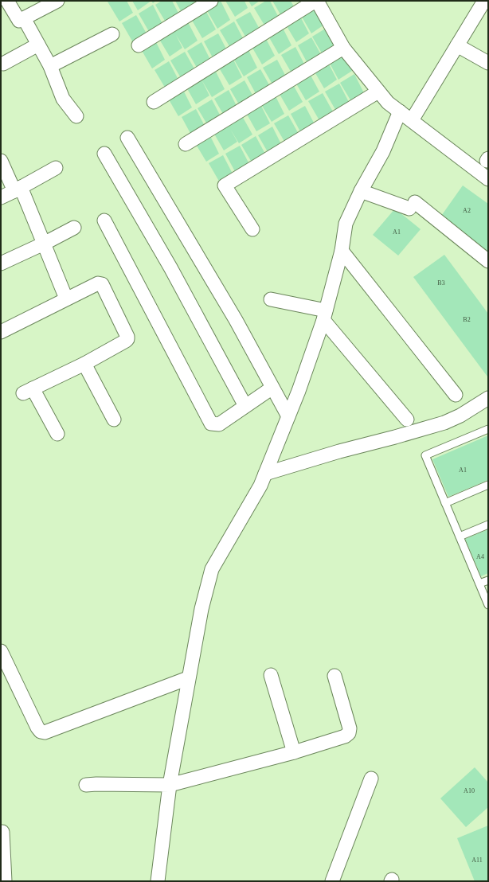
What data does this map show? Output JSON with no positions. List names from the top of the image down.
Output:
{
  "house_numbers": [
    "A2",
    "A1",
    "B3",
    "B2",
    "A1",
    "A4",
    "A10",
    "A11"
  ]
}
